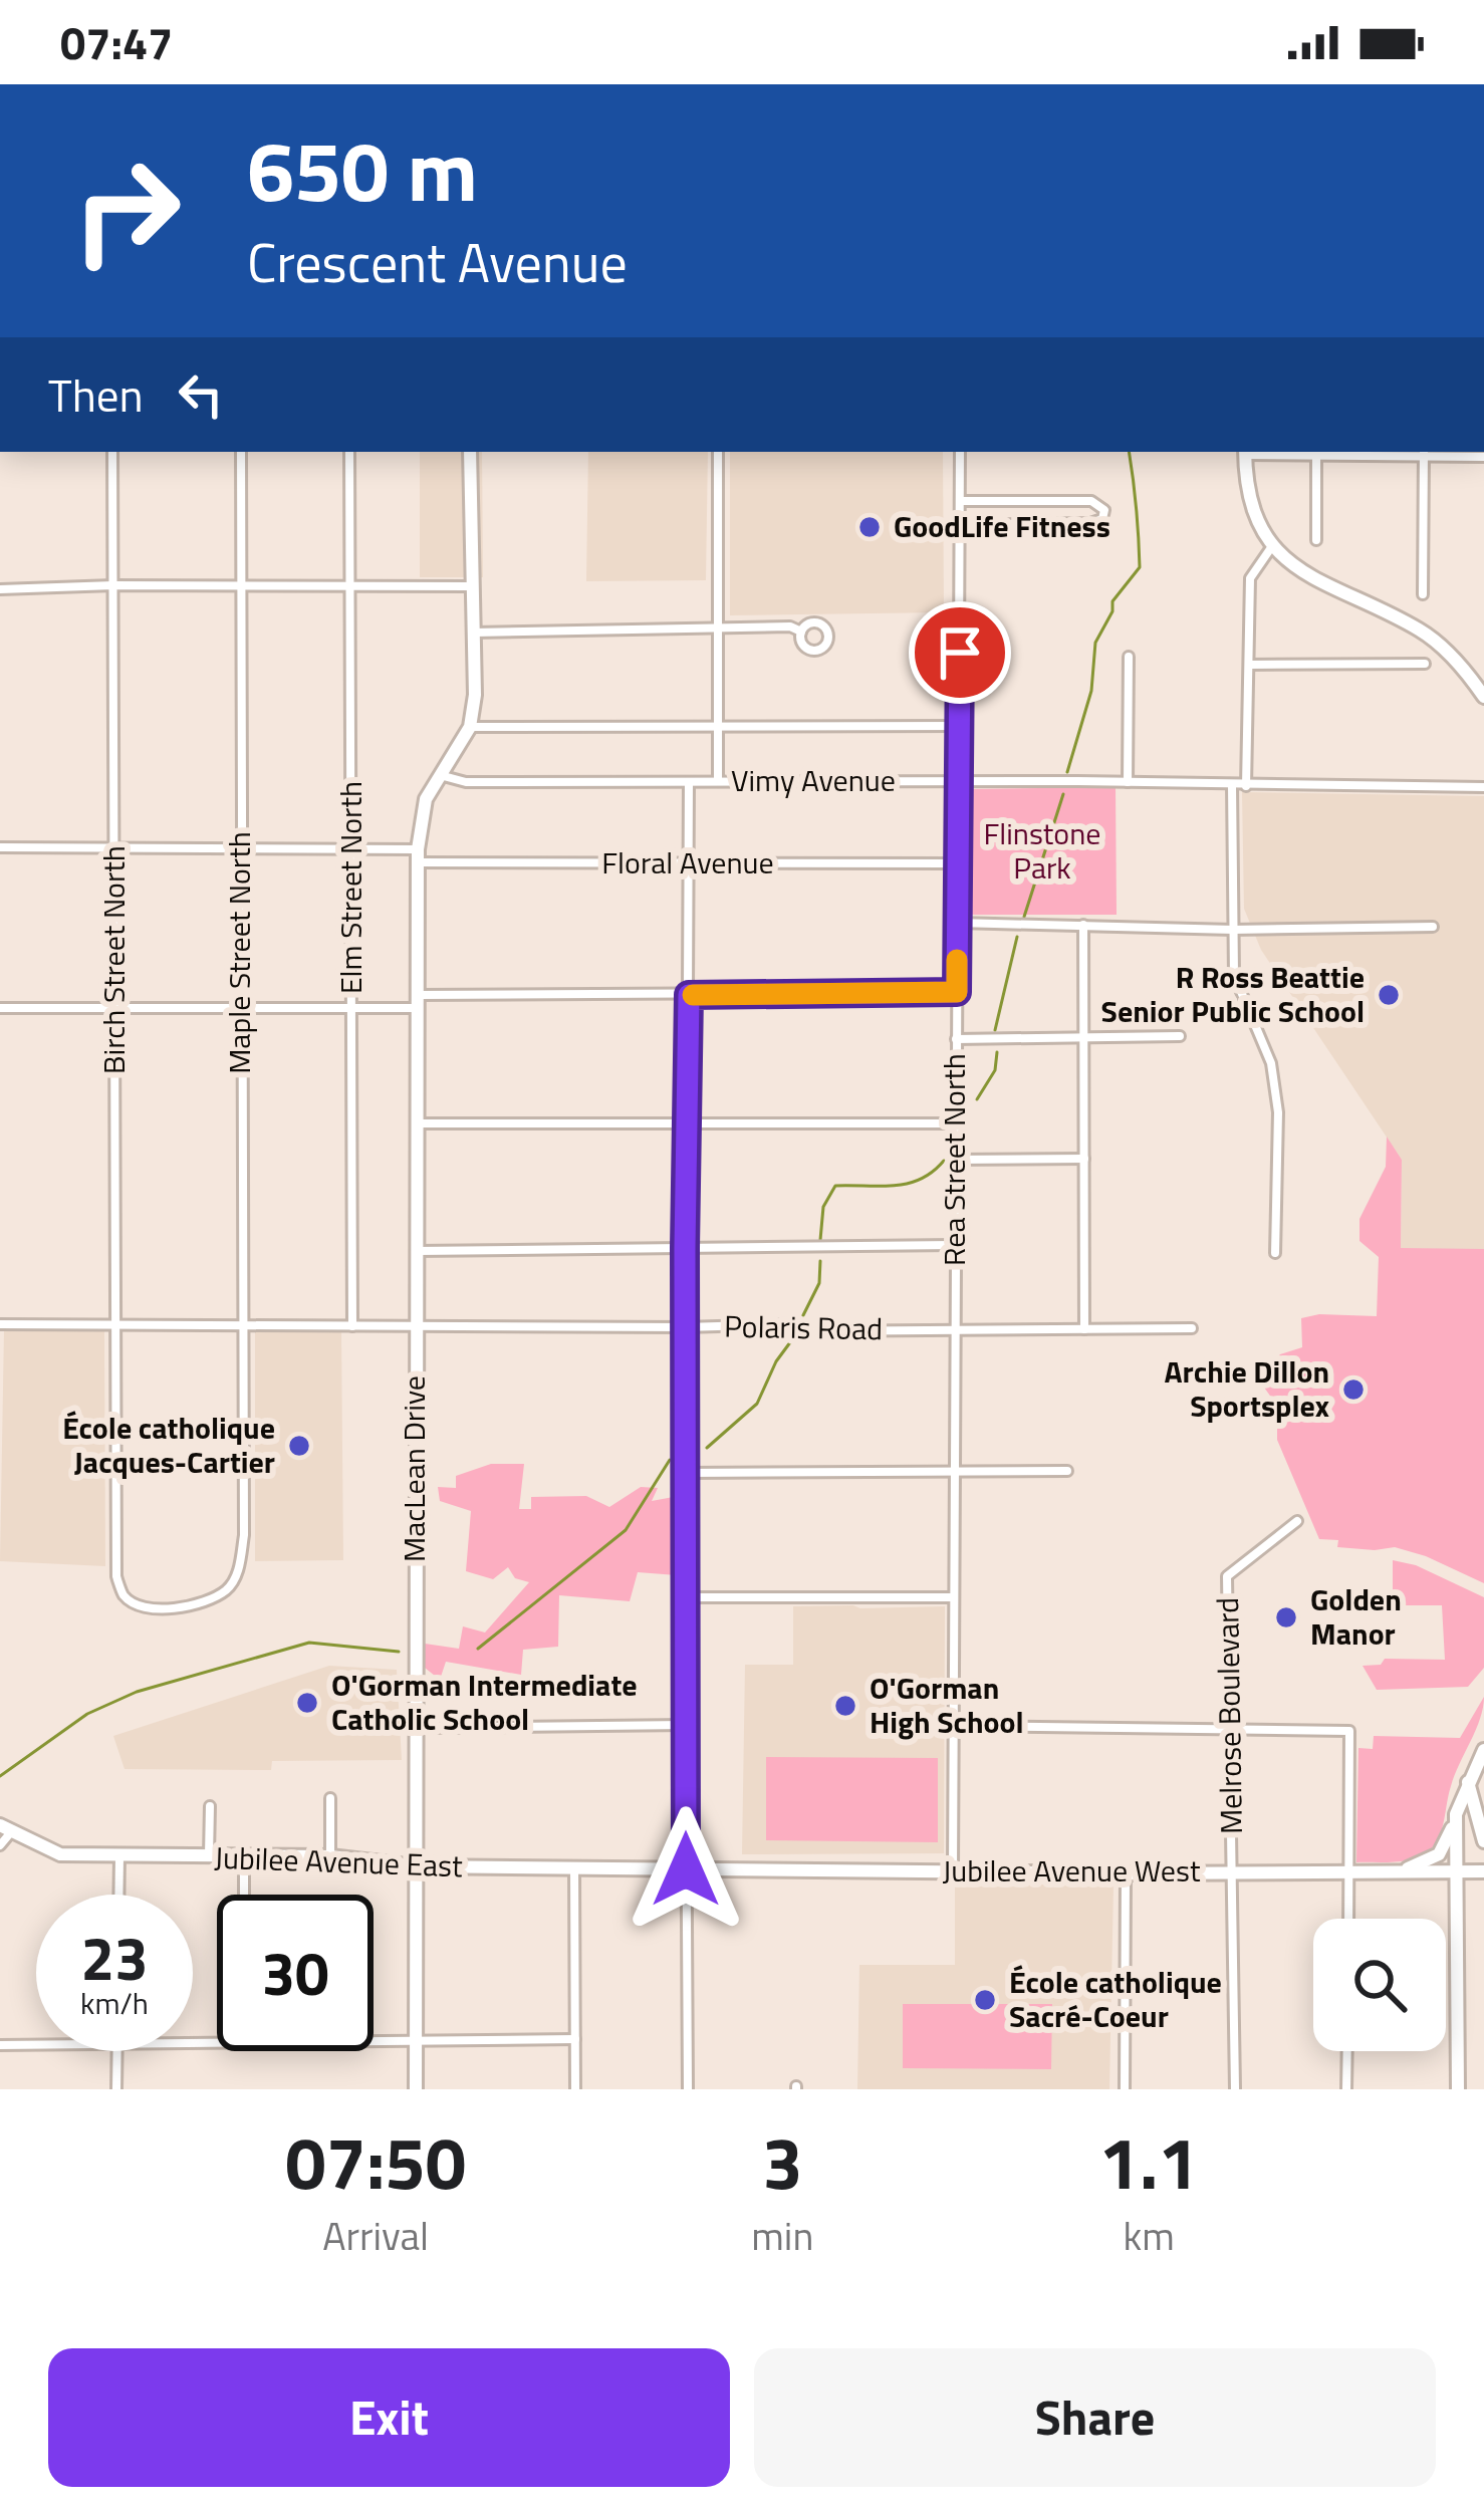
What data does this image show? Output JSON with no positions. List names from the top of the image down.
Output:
{
  "streets": {
    "main road": ["MacLean Drive", "Jubilee Avenue East", "Jubilee Avenue West"],
    "street": [
      "Vimy Avenue",
      "Floral Avenue",
      "Elm Street North",
      "Maple Street North",
      "Birch Street North",
      "Rea Street North",
      "Polaris Road",
      "Melrose Boulevard"
    ]
  },
  "crossings": [
    ["Vimy Avenue", "Rea Street North"],
    ["Floral Avenue", "Elm Street North"],
    ["Floral Avenue", "Maple Street North"],
    ["Floral Avenue", "Birch Street North"],
    ["Floral Avenue", "Rea Street North"],
    ["Floral Avenue", "MacLean Drive"],
    ["Elm Street North", "Polaris Road"],
    ["Maple Street North", "Birch Street North"],
    ["Maple Street North", "Polaris Road"],
    ["Birch Street North", "Polaris Road"],
    ["Rea Street North", "Polaris Road"],
    ["Rea Street North", "Jubilee Avenue West"],
    ["Polaris Road", "MacLean Drive"],
    ["MacLean Drive", "Jubilee Avenue East"],
    ["Melrose Boulevard", "Jubilee Avenue West"],
    ["Jubilee Avenue East", "Jubilee Avenue West"]
  ],
  "parks": ["Flinstone Park"],
  "places": [
    "GoodLife Fitness",
    "R Ross Beattie Senior Public School",
    "Archie Dillon Sportsplex",
    "École catholique Jacques-Cartier",
    "Golden Manor",
    "O'Gorman Intermediate Catholic School",
    "O'Gorman High School",
    "École catholique Sacré-Coeur"
  ],
  "page": {
    "status": "07:47",
    "turn": ["650 m", "Crescent Avenue"],
    "then": "Then",
    "speed": "23 km/h",
    "limit": "30",
    "eta": [
      "07:50",
      "Arrival",
      "3",
      "min",
      "1.1",
      "km"
    ],
    "buttons": ["Exit", "Share"]
  }
}
